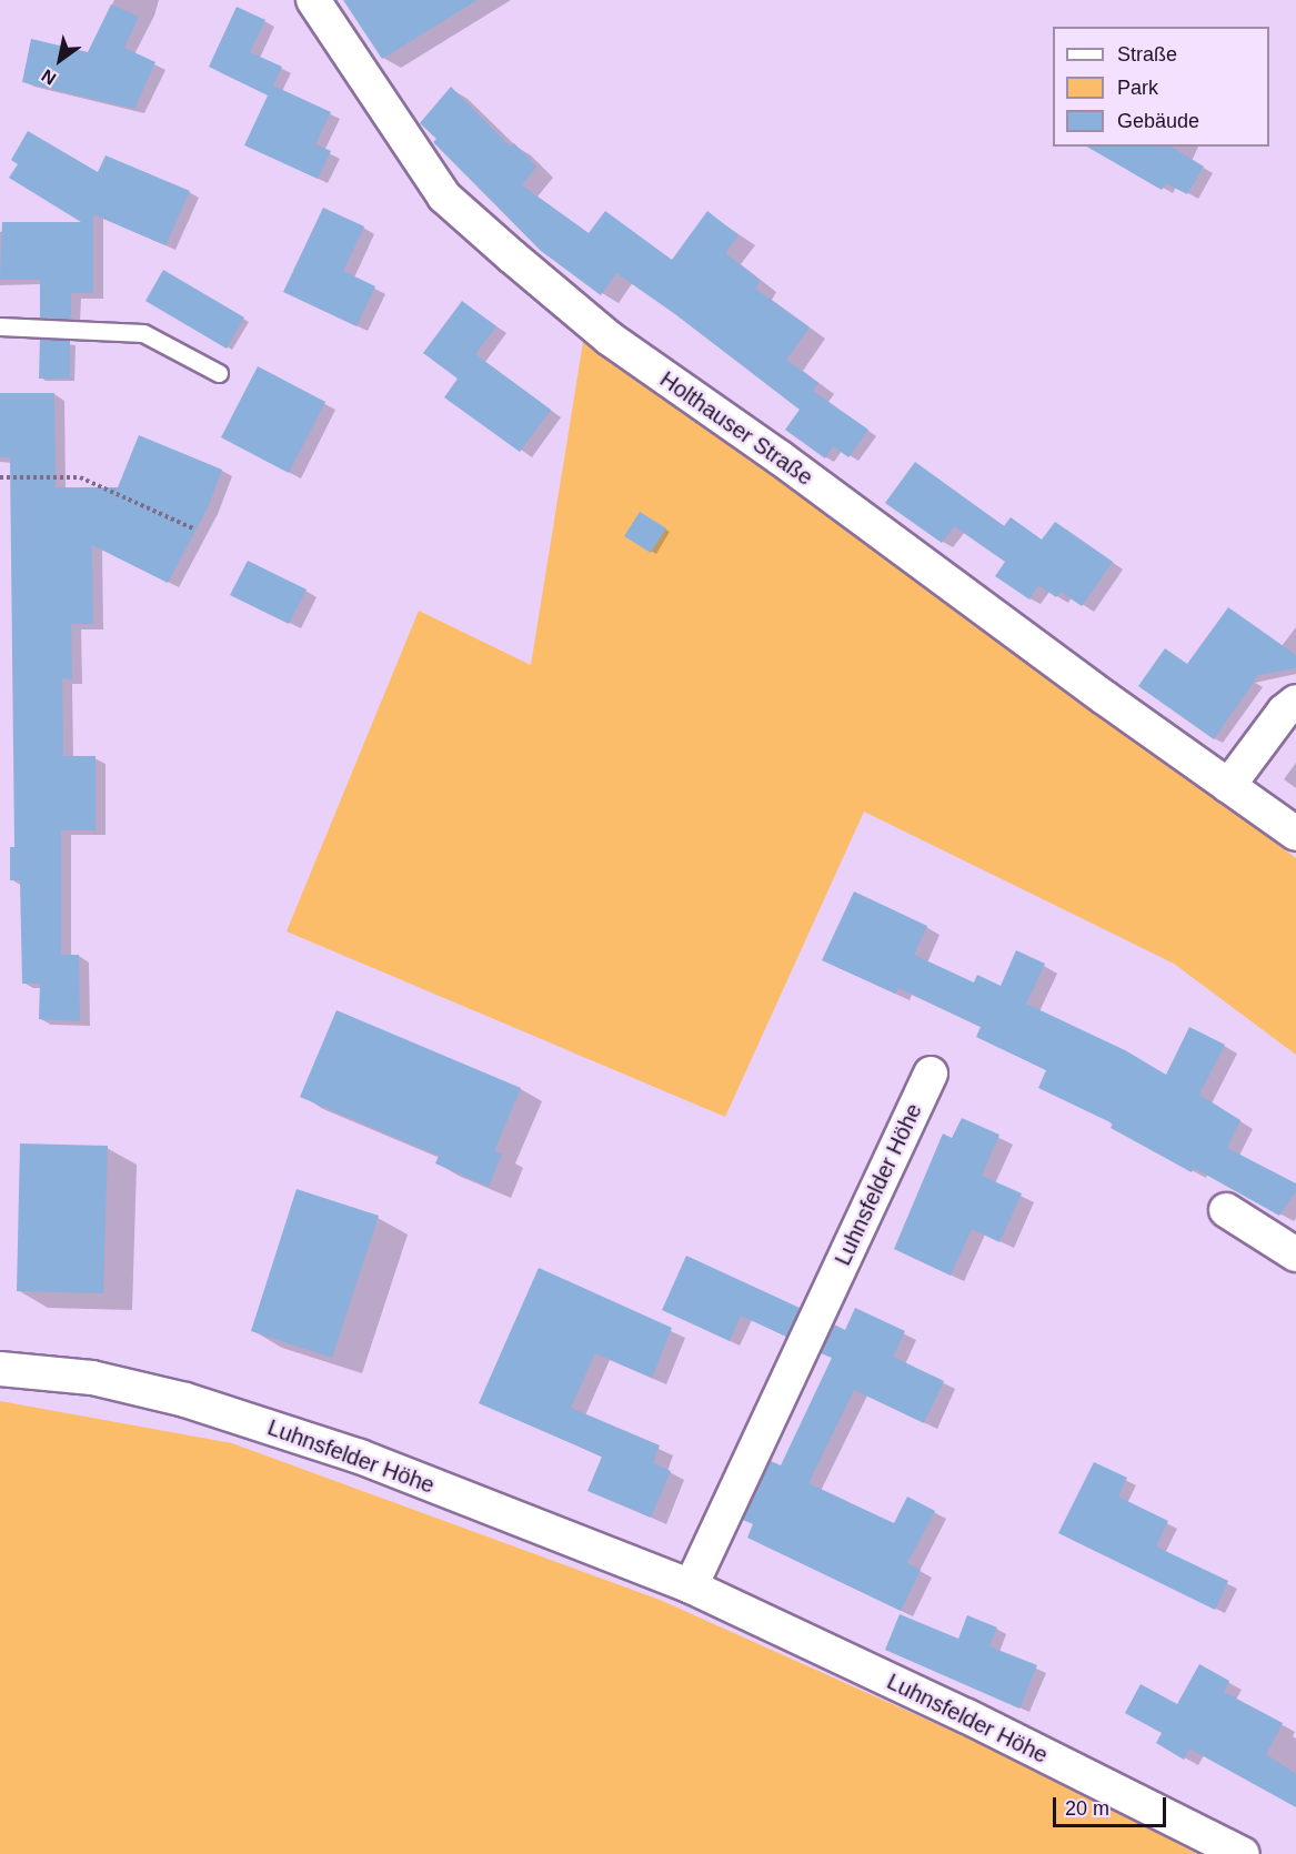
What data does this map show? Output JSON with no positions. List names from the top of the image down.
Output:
{
  "streets": {
    "street": ["Holthauser Straße", "Luhnsfelder Höhe"]
  },
  "legend": ["Straße", "Park", "Gebäude"],
  "scale_bar": "20 m",
  "north": "bottom left"
}
